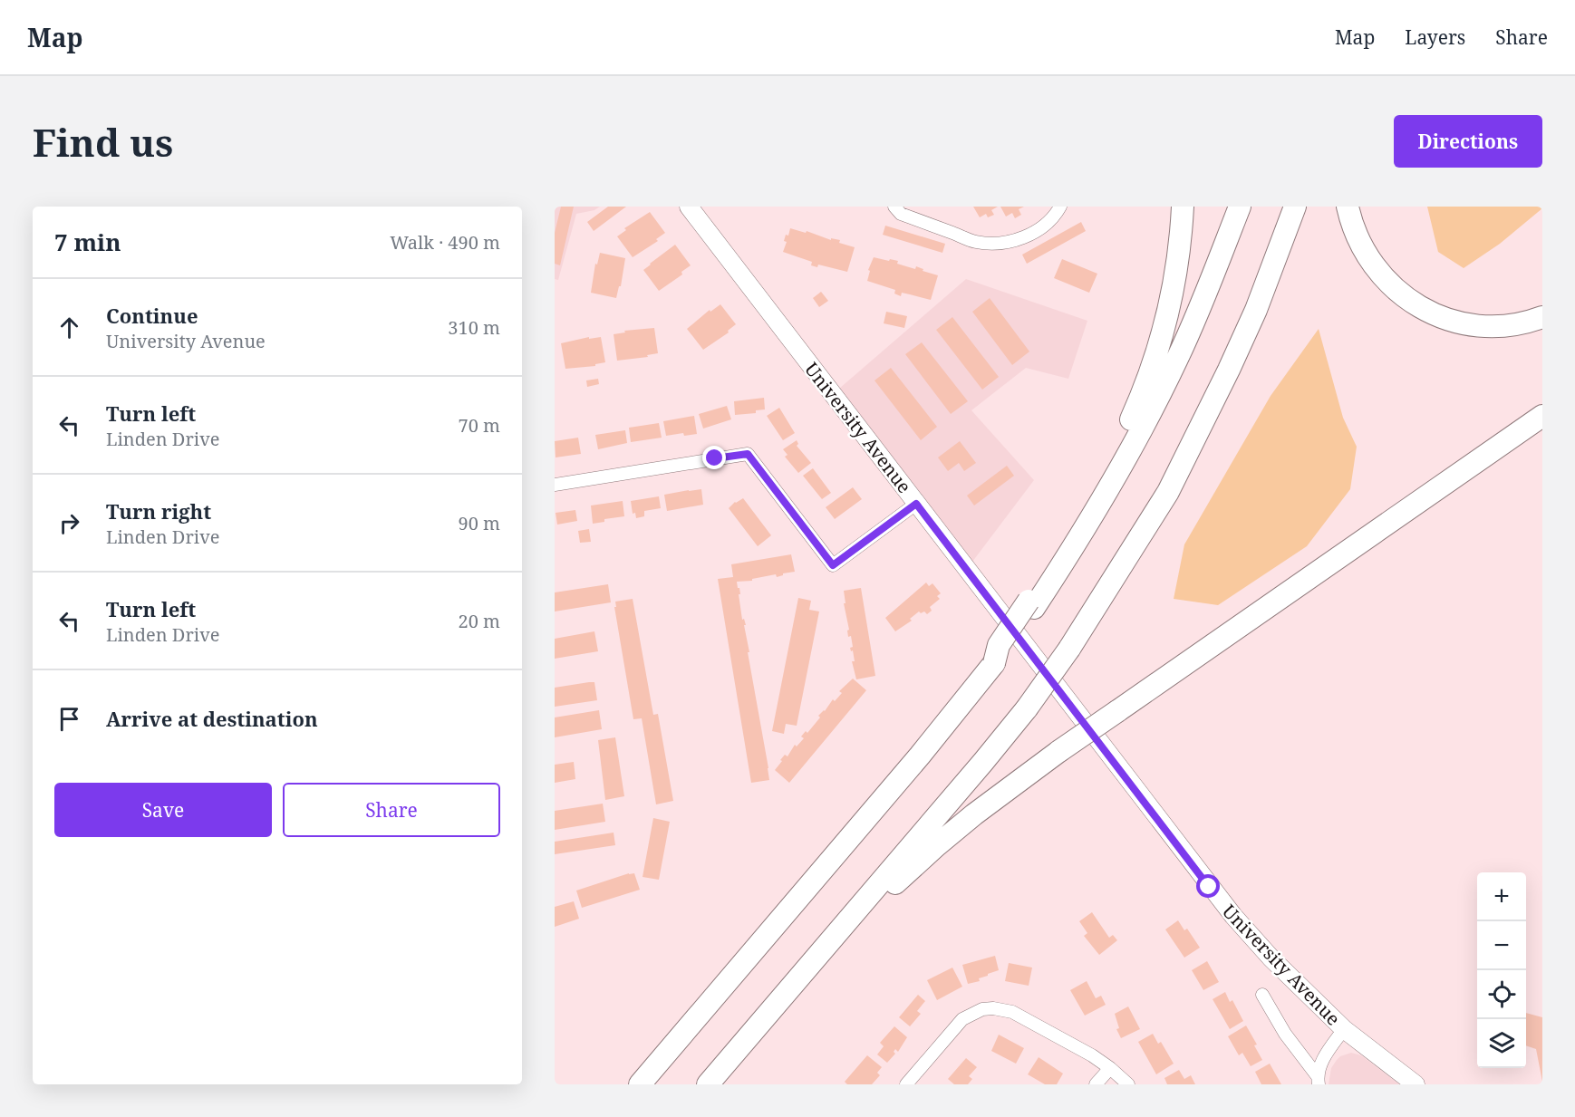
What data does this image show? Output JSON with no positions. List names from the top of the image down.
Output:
{
  "streets": {
    "main road": ["University Avenue"]
  },
  "page": {
    "header": "Map",
    "nav": ["Map", "Layers", "Share"],
    "buttons": [
      "Directions",
      ["Save", "Share"]
    ],
    "title": "Find us",
    "heading": ["7 min", "Walk · 490 m"],
    "list": [
      ["Continue", "University Avenue", "310 m"],
      ["Turn left", "Linden Drive", "70 m"],
      ["Turn right", "Linden Drive", "90 m"],
      ["Turn left", "Linden Drive", "20 m"],
      "Arrive at destination"
    ],
    "map_buttons": ["+", "−"]
  }
}
